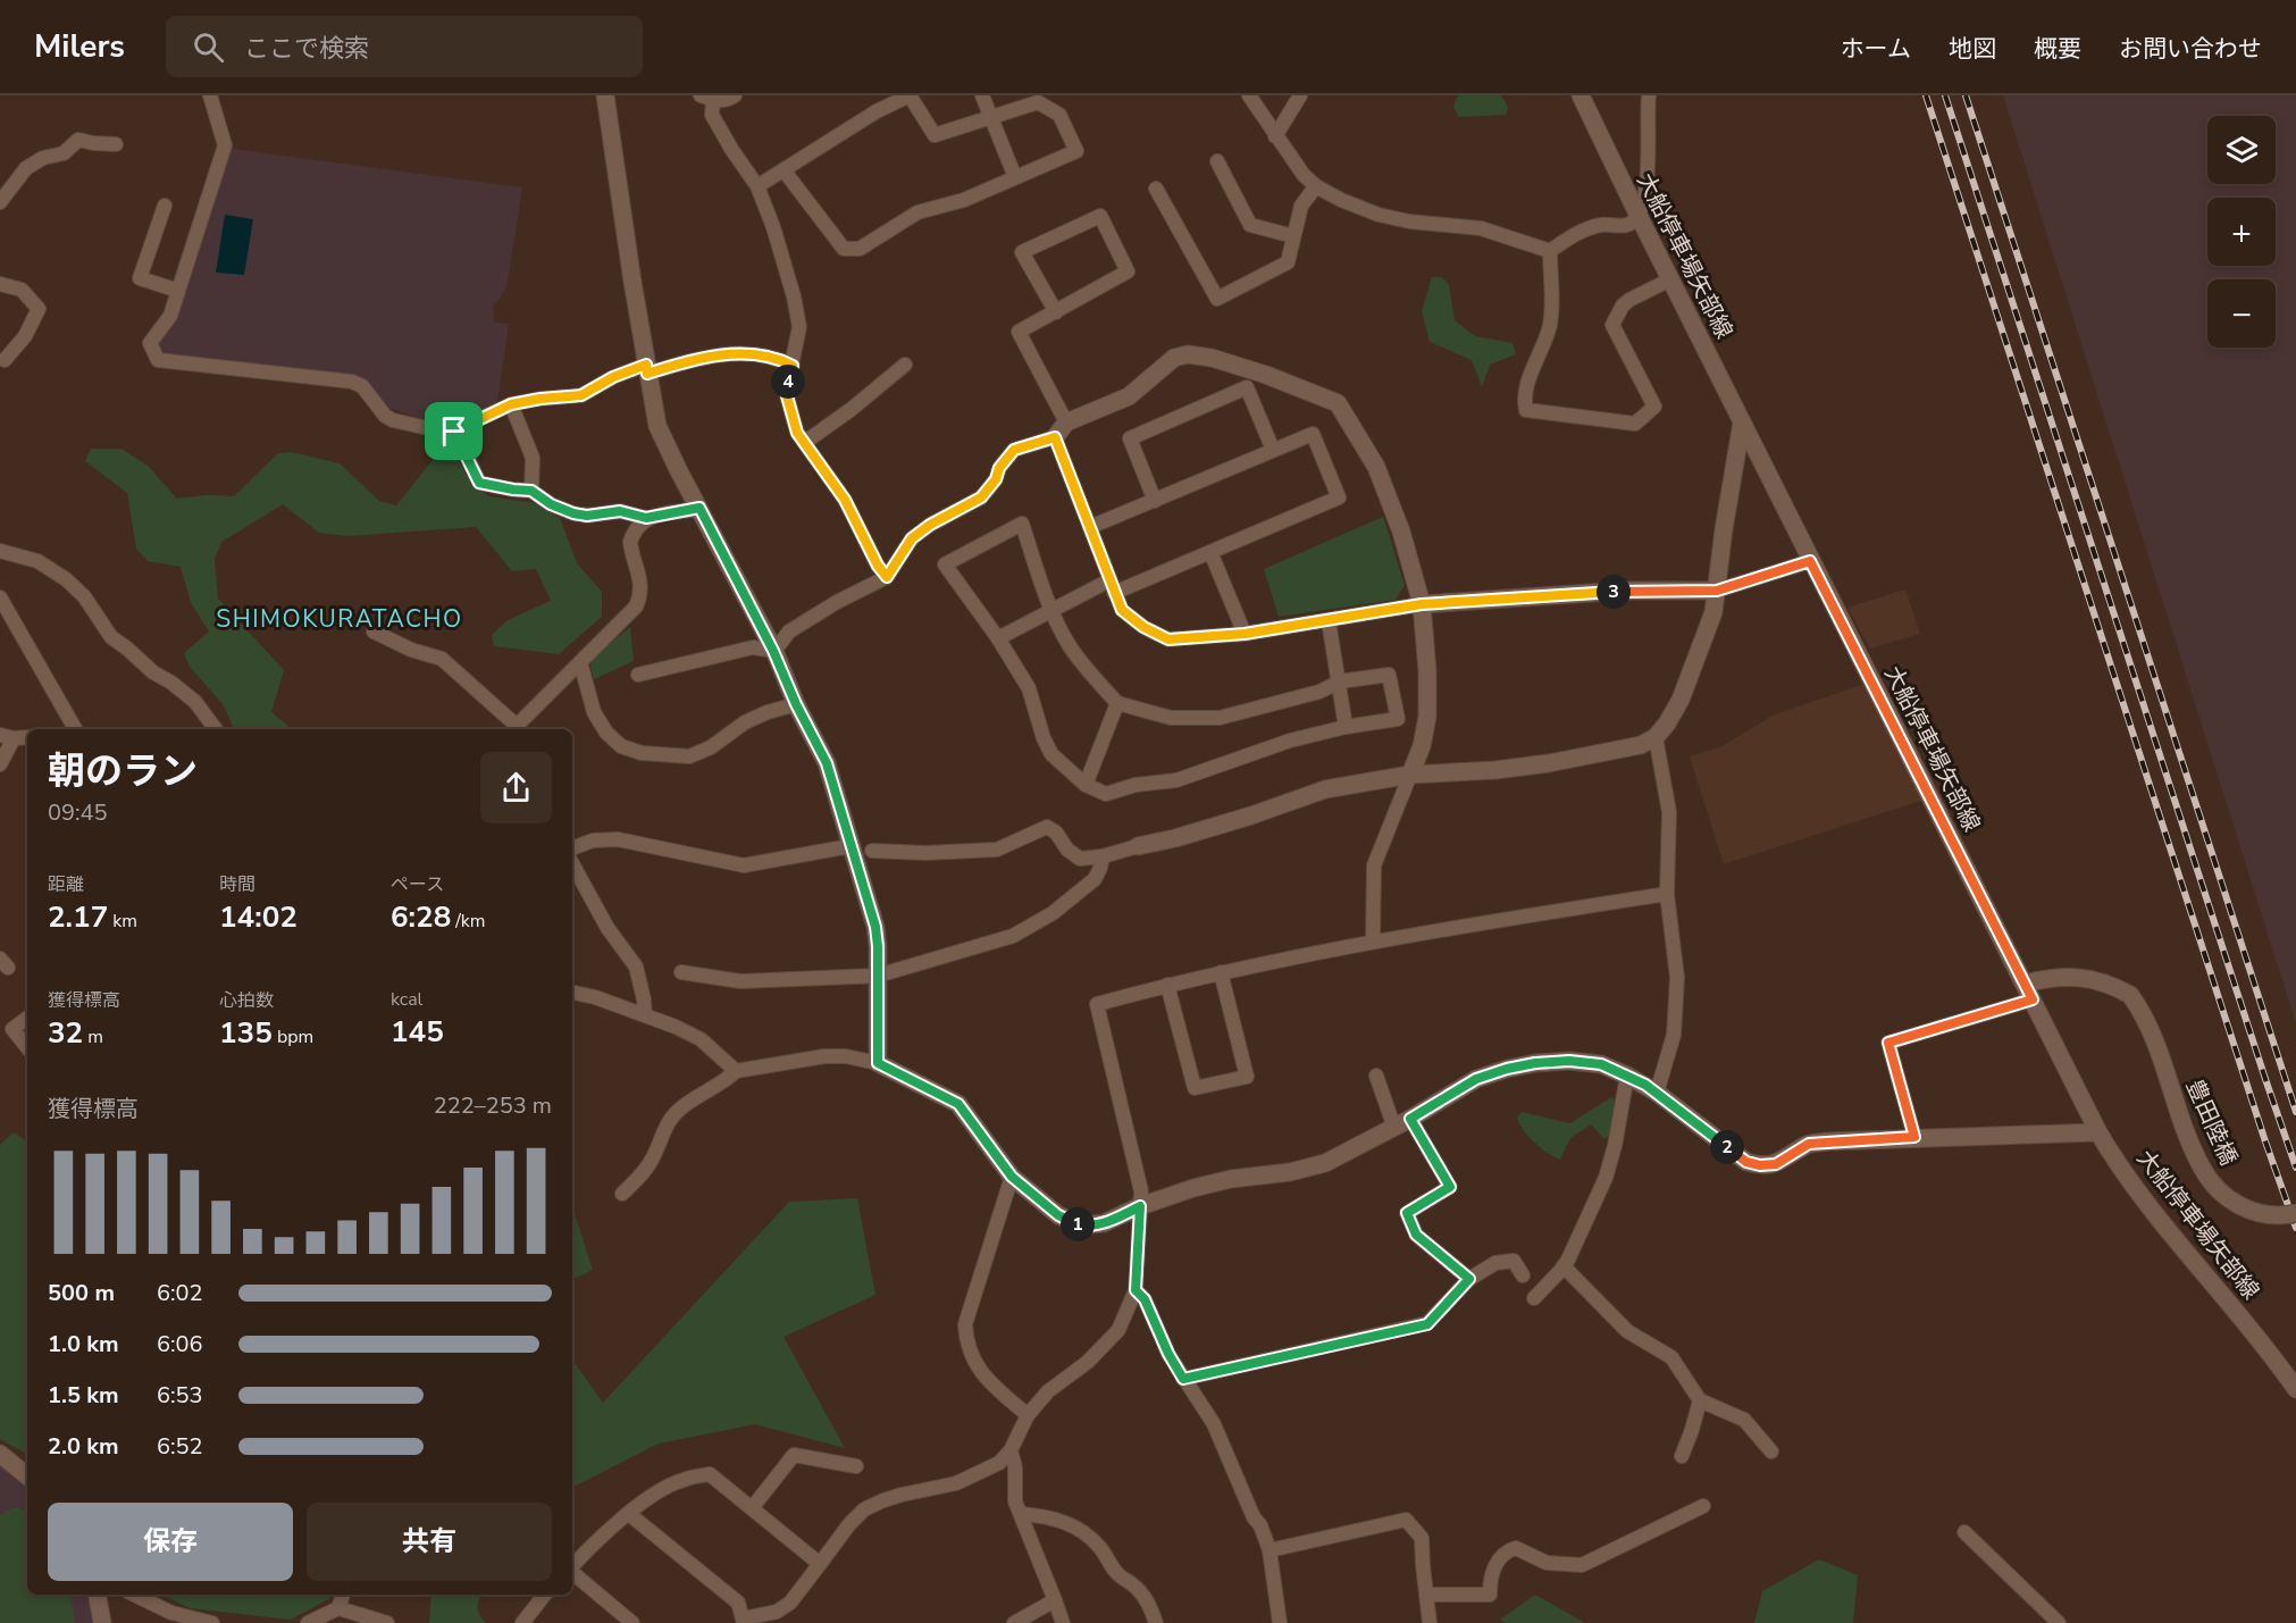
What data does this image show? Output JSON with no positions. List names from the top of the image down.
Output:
{
  "streets": {
    "street": ["大船停車場矢部線", "豊田陸橋"]
  },
  "crossings": [
    ["大船停車場矢部線", "豊田陸橋"]
  ],
  "districts": ["SHIMOKURATACHO"],
  "page": {
    "header": "Milers",
    "search": "ここで検索",
    "nav": [
      "ホーム",
      "地図",
      "概要",
      "お問い合わせ"
    ],
    "map_buttons": ["+", "−"],
    "pins": [
      "4",
      "3",
      "2",
      "1"
    ],
    "heading": ["朝のラン", "09:45"],
    "stats": [
      ["距離", "2.17 km"],
      ["時間", "14:02"],
      ["ペース", "6:28 /km"],
      ["獲得標高", "32 m"],
      ["心拍数", "135 bpm"],
      ["kcal", "145"]
    ],
    "chart": ["獲得標高", "222–253 m"],
    "list": [
      {
        "name": "500 m",
        "note": "6:02"
      },
      {
        "name": "1.0 km",
        "note": "6:06"
      },
      {
        "name": "1.5 km",
        "note": "6:53"
      },
      {
        "name": "2.0 km",
        "note": "6:52"
      }
    ],
    "buttons": ["保存", "共有"]
  }
}
